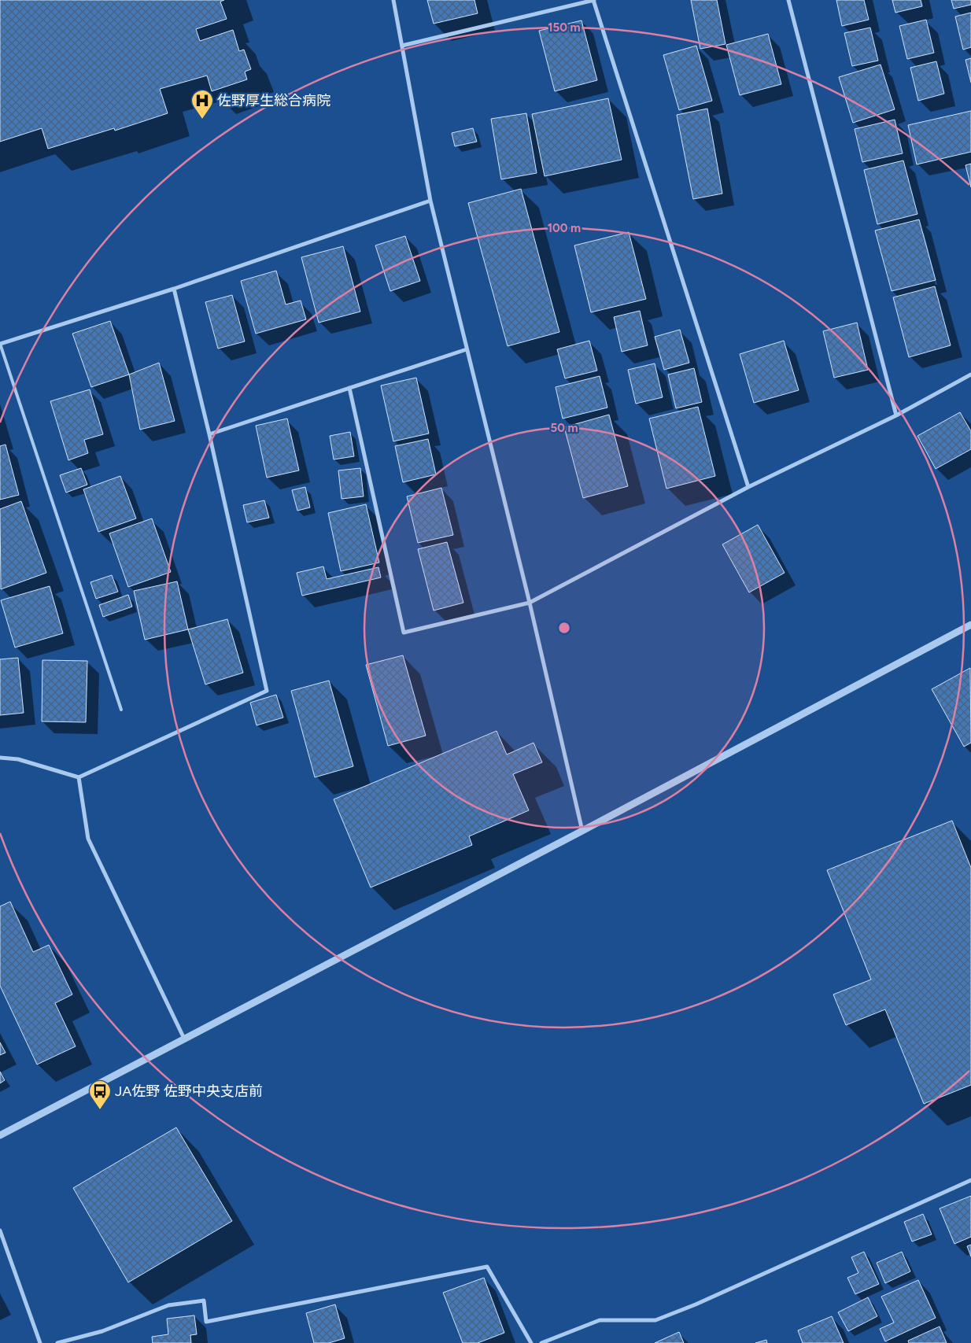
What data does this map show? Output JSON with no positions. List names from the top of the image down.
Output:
{
  "places": {
    "hospital": ["佐野厚生総合病院"],
    "bus stop": ["JA佐野 佐野中央支店前"]
  },
  "rings": ["150 m", "100 m", "50 m"]
}
